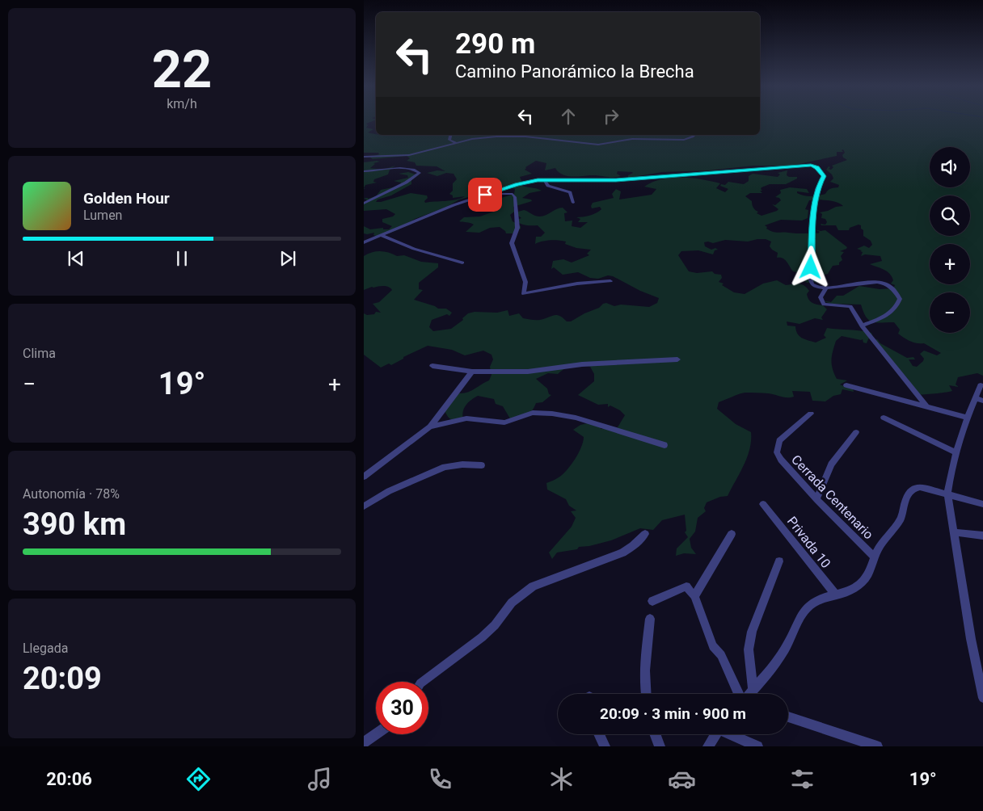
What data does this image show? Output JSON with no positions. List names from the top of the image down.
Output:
{
  "streets": {
    "street": ["Cerrada Centenario", "Privada 10"]
  },
  "page": {
    "tile": [
      ["22", "km/h"],
      "Clima",
      ["Autonomía · 78%", "390 km"],
      ["Llegada", "20:09"]
    ],
    "turn": ["290 m", "Camino Panorámico la Brecha"],
    "map_buttons": ["+", "−"],
    "song": ["Golden Hour", "Lumen"],
    "heat": ["−", "19°", "+"],
    "limit": "30",
    "trip": "20:09 · 3 min · 900 m",
    "tabs": ["20:06", "19°"]
  }
}
